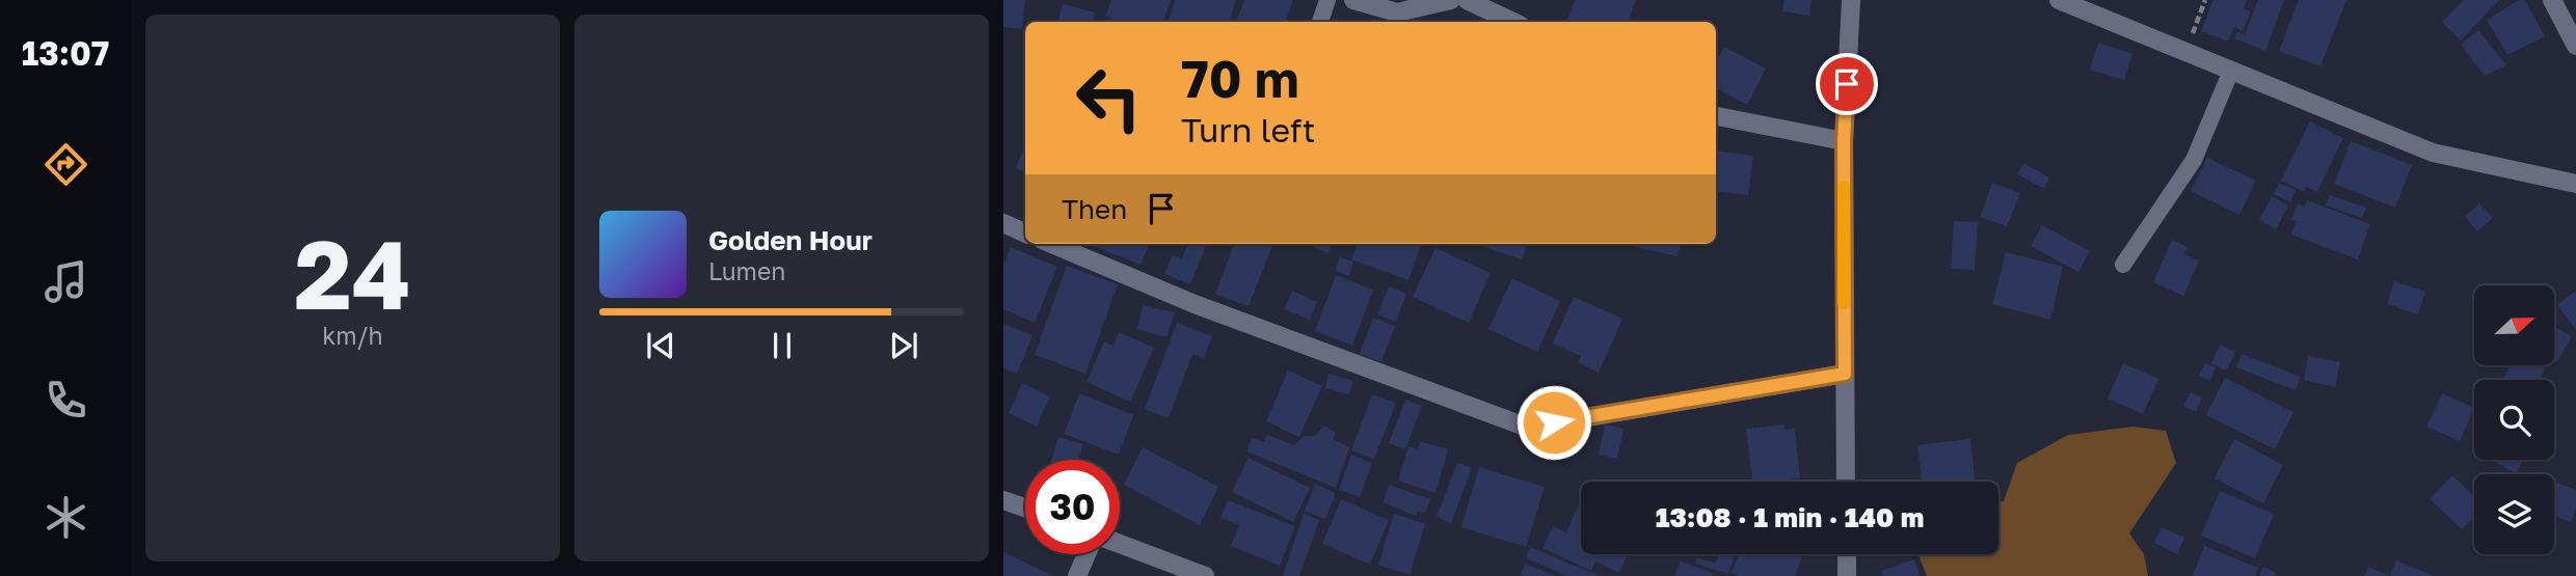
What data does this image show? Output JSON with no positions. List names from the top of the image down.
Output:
{
  "north": "right",
  "page": {
    "tabs": "13:07",
    "tile": ["24", "km/h"],
    "turn": ["70 m", "Turn left"],
    "then": "Then",
    "song": ["Golden Hour", "Lumen"],
    "limit": "30",
    "trip": "13:08 · 1 min · 140 m"
  }
}
